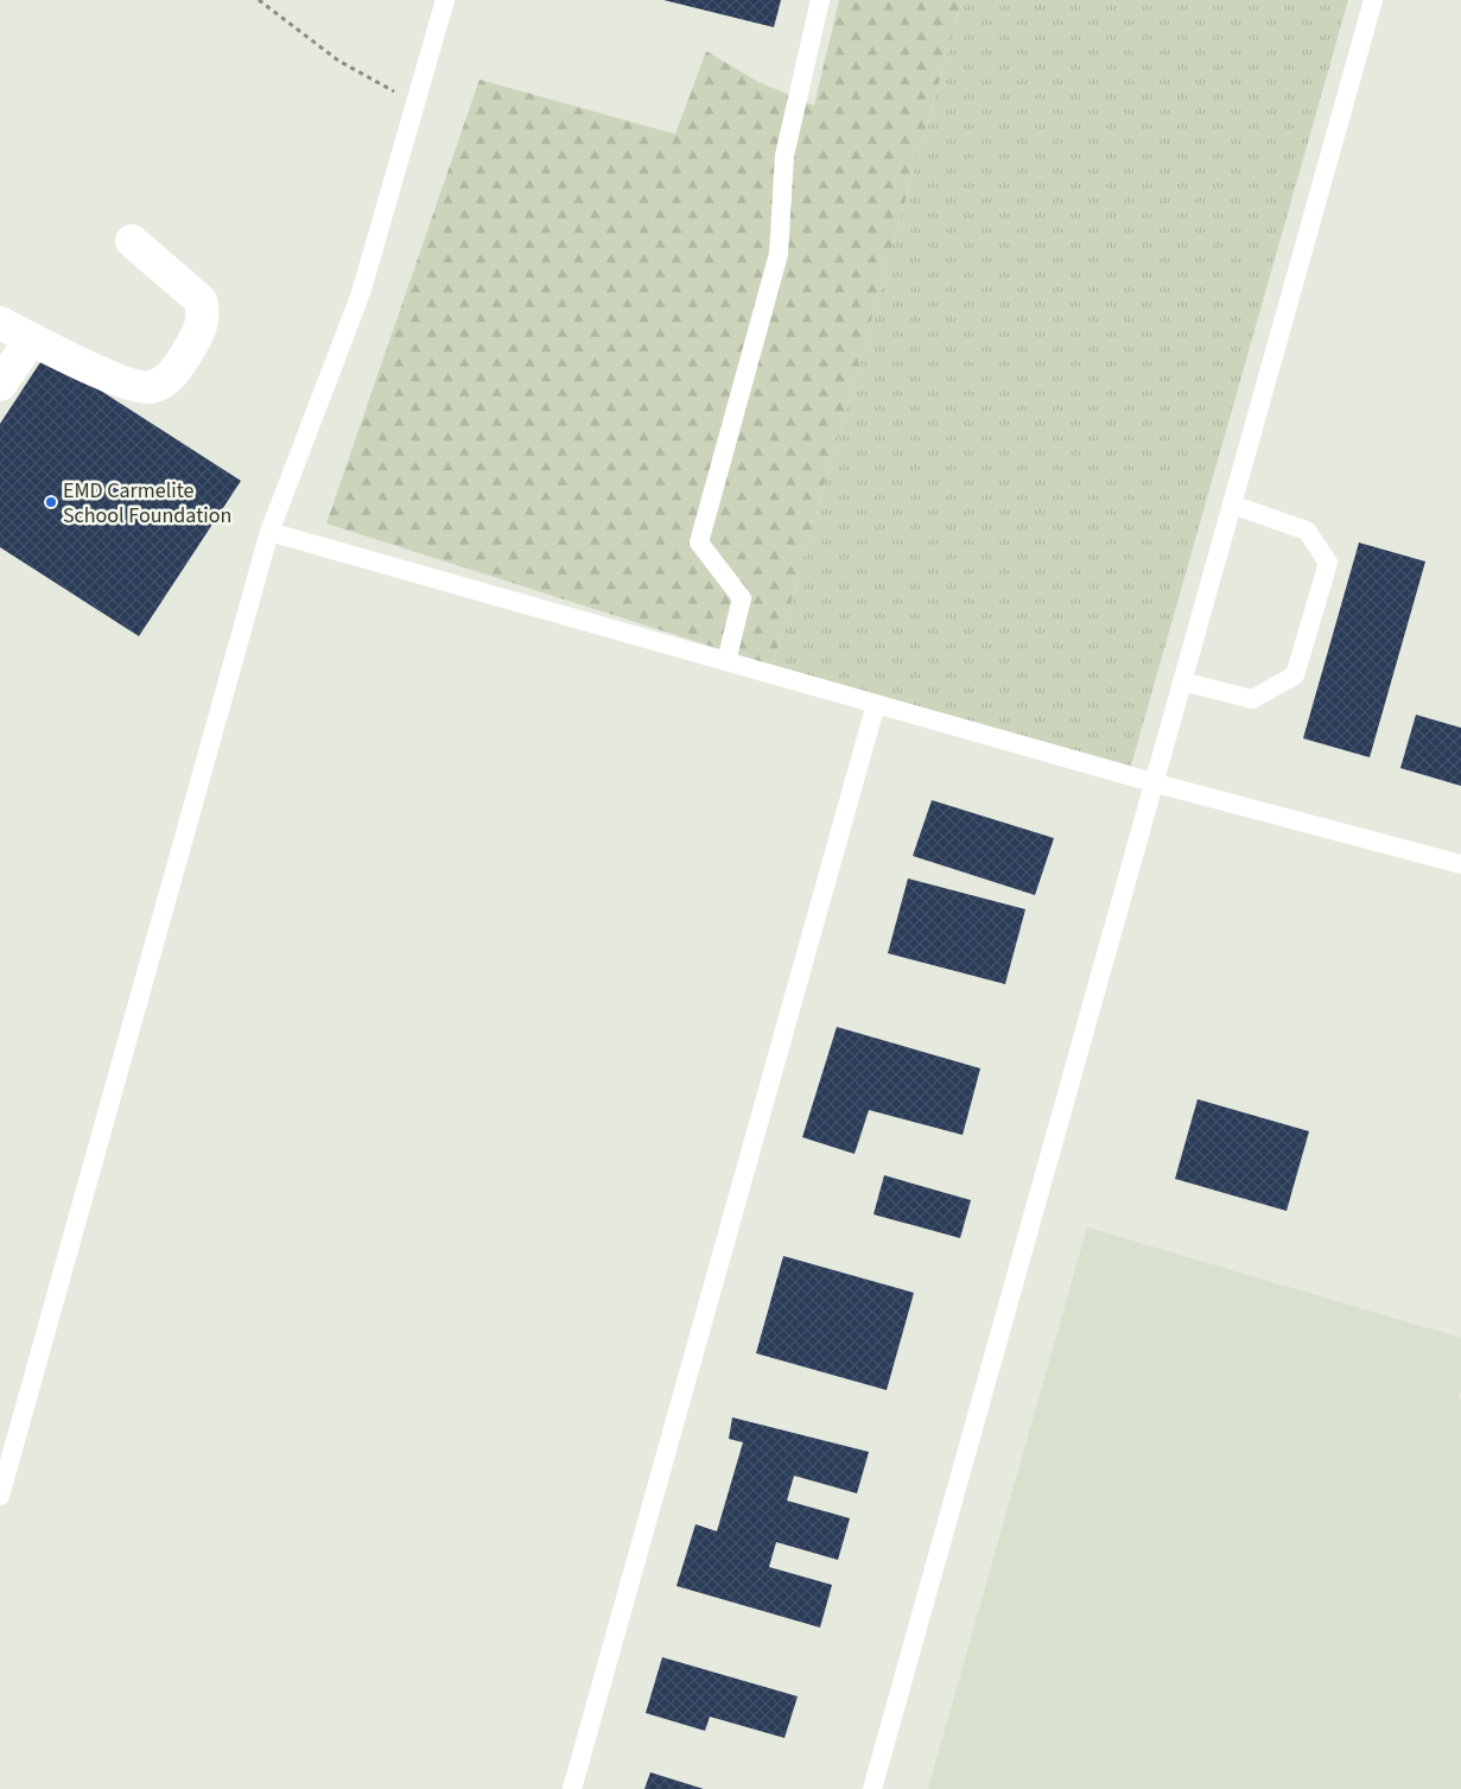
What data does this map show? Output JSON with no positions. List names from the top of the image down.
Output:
{
  "places": ["EMD Carmelite School Foundation"]
}
